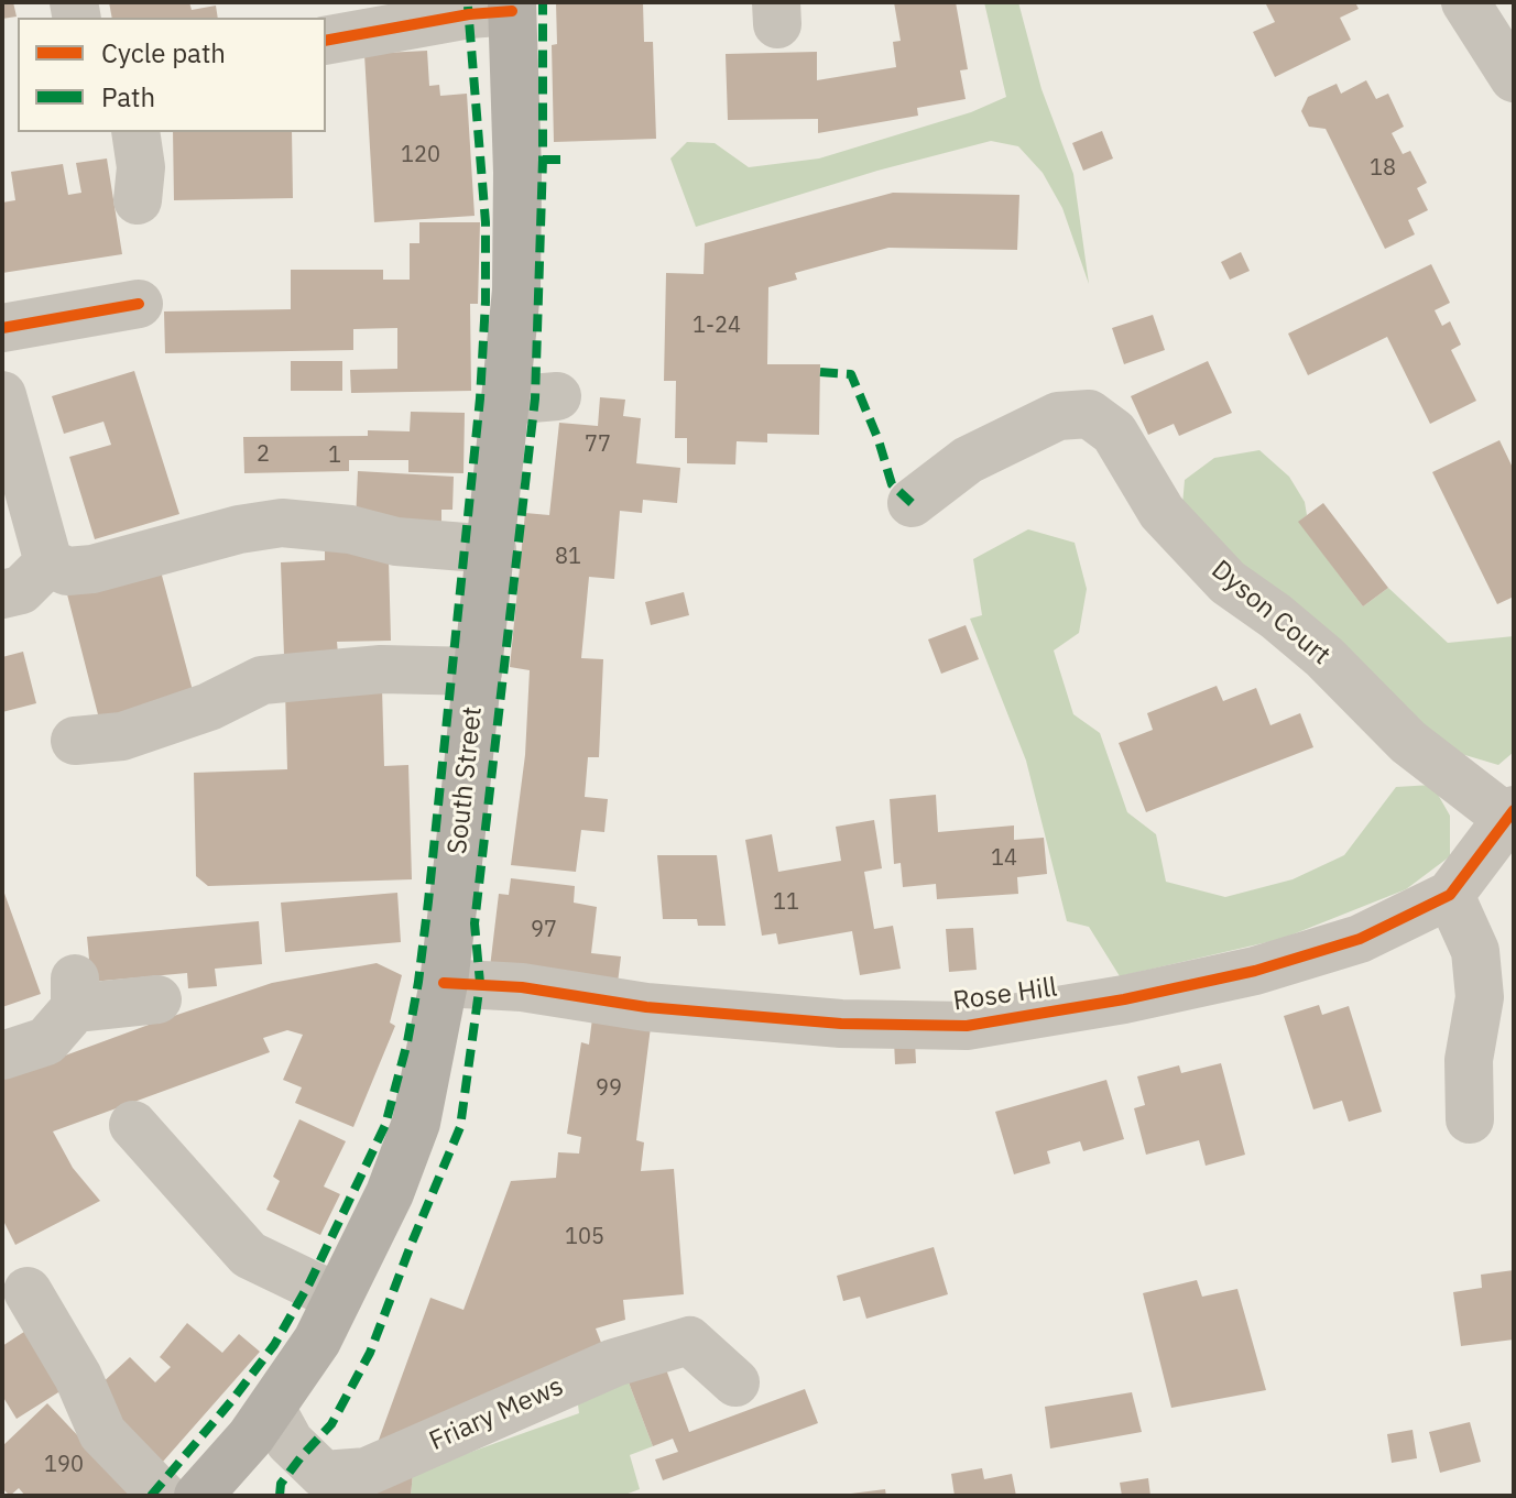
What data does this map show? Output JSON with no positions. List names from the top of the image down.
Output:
{
  "streets": {
    "main road": ["South Street"],
    "street": ["Dyson Court", "Rose Hill", "Friary Mews"]
  },
  "crossings": [
    ["Dyson Court", "Rose Hill"],
    ["South Street", "Rose Hill"],
    ["South Street", "Friary Mews"]
  ],
  "house_numbers": [
    "120",
    "18",
    "1-24",
    "77",
    "2",
    "1",
    "81",
    "14",
    "11",
    "97",
    "99",
    "105",
    "190"
  ],
  "legend": ["Cycle path", "Path"]
}
